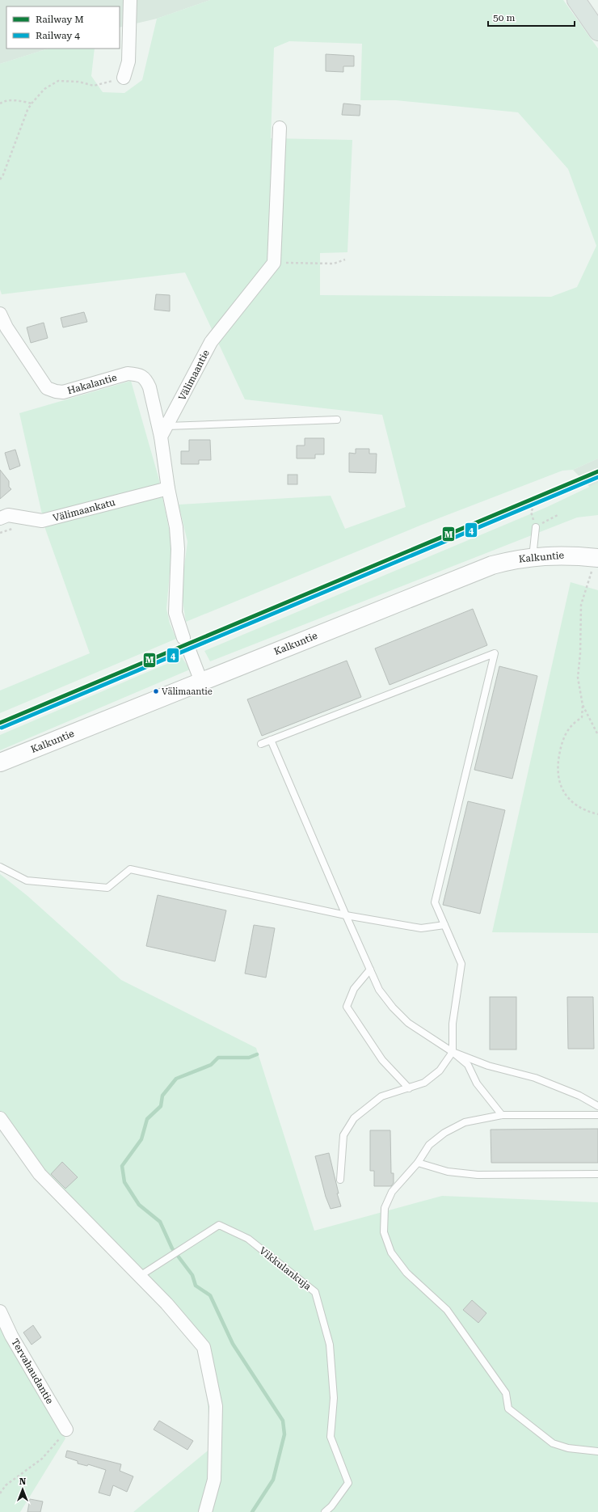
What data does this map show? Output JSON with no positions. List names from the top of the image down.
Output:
{
  "streets": {
    "street": [
      "Välimaantie",
      "Hakalantie",
      "Välimaankatu",
      "Kalkuntie",
      "Tervahaudantie"
    ],
    "lane": ["Vikkulankuja"]
  },
  "crossings": [
    ["Välimaantie", "Hakalantie"]
  ],
  "places": ["Välimaantie"],
  "lines": ["rail line M", "rail line 4"],
  "legend": ["Railway M", "Railway 4"],
  "scale_bar": "50 m",
  "north": "top"
}
